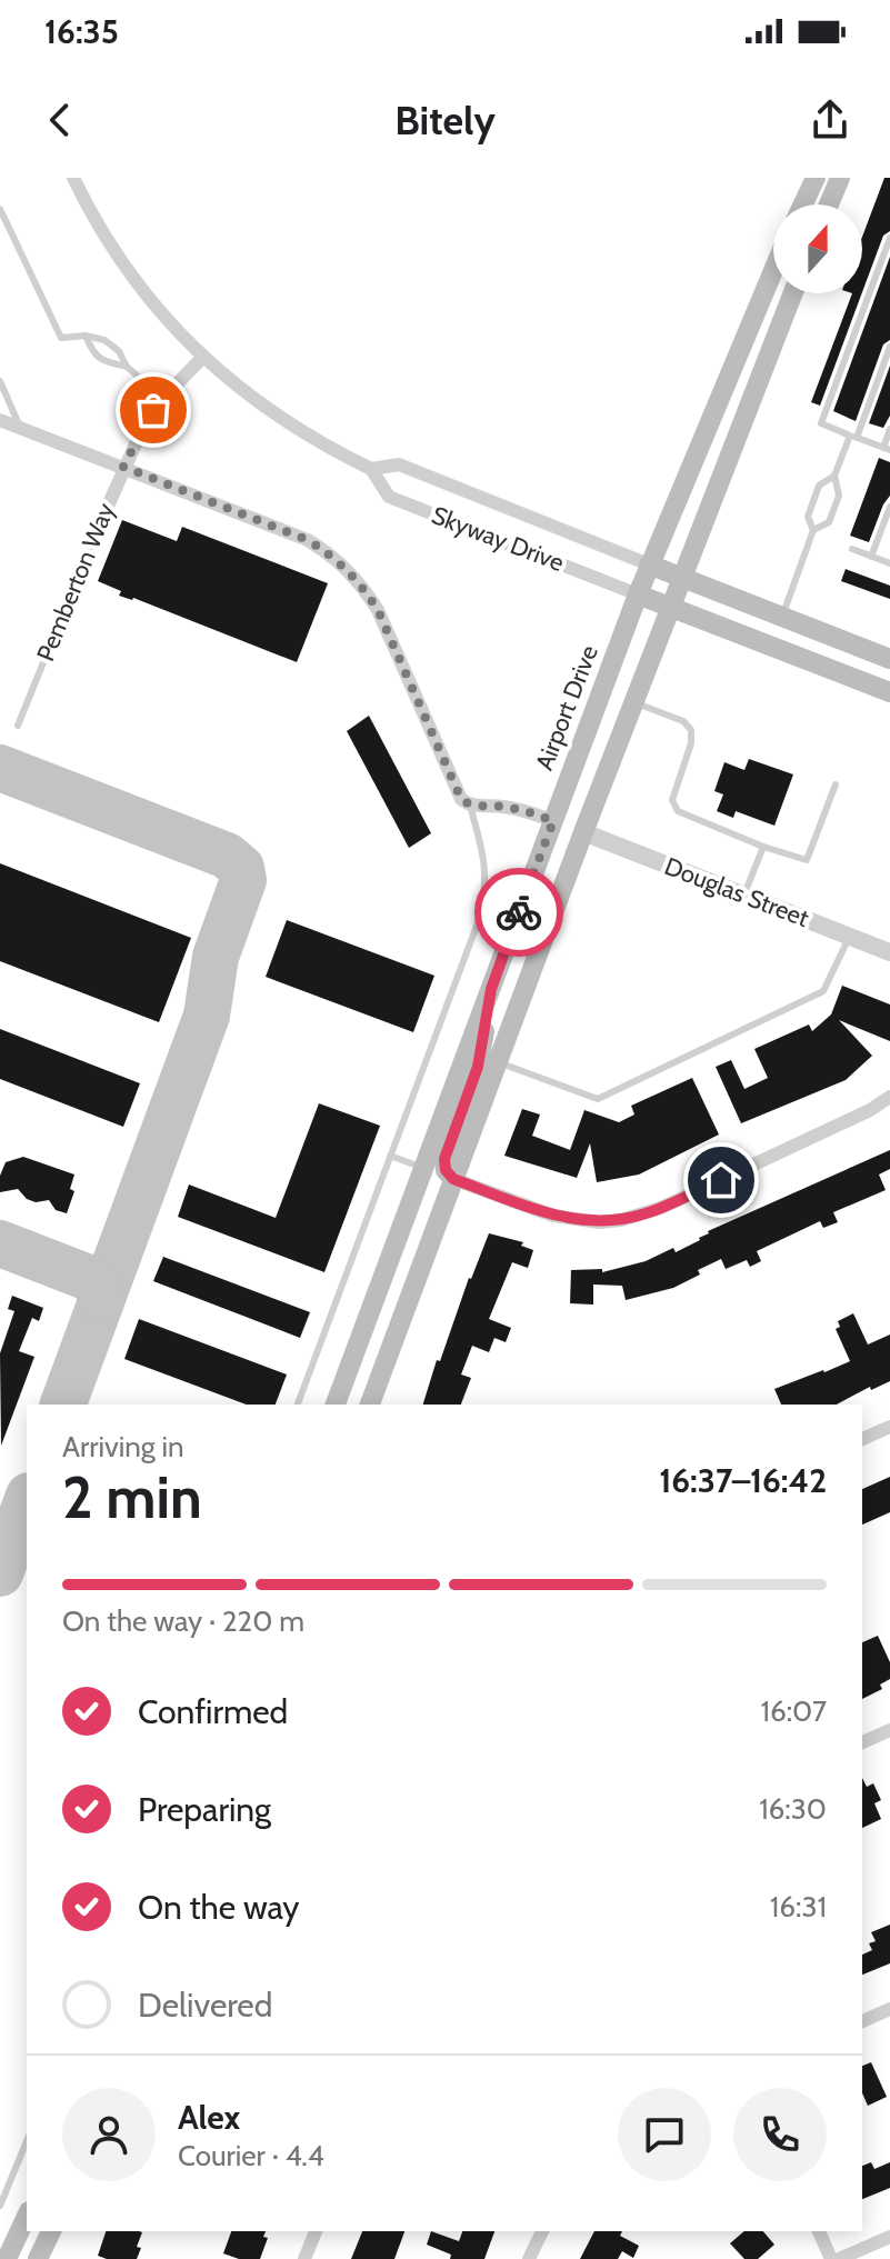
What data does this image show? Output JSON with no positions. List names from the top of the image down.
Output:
{
  "streets": {
    "main road": ["Airport Drive"],
    "street": ["Skyway Drive", "Pemberton Way", "Douglas Street"]
  },
  "crossings": [
    ["Skyway Drive", "Pemberton Way"],
    ["Skyway Drive", "Airport Drive"]
  ],
  "north": "top",
  "page": {
    "status": "16:35",
    "header": "Bitely",
    "heading": ["2 min", "Arriving in", "16:37–16:42"],
    "panel": ["Alex", "Courier · 4.4"],
    "bar": "On the way · 220 m",
    "list": [
      ["Confirmed", "16:07"],
      ["Preparing", "16:30"],
      ["On the way", "16:31"],
      "Delivered"
    ]
  }
}
